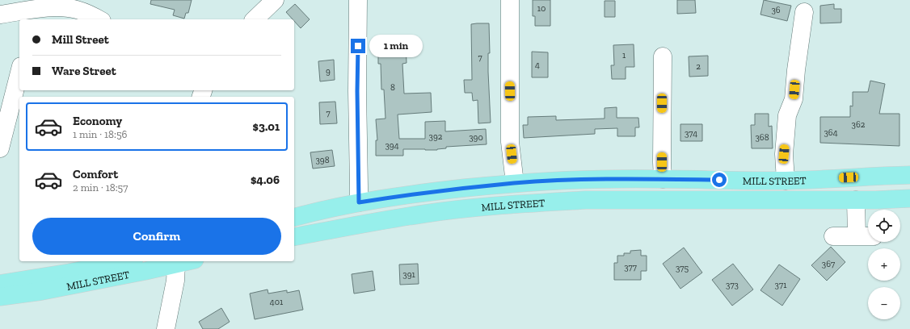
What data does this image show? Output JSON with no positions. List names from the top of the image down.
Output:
{
  "streets": {
    "main road": ["MILL STREET"]
  },
  "house_numbers": [
    "10",
    "36",
    "1",
    "7",
    "4",
    "2",
    "9",
    "8",
    "7",
    "362",
    "364",
    "374",
    "392",
    "390",
    "368",
    "394",
    "398",
    "367",
    "377",
    "375",
    "391",
    "373",
    "371",
    "401"
  ],
  "page": {
    "banner": ["Mill Street", "Ware Street"],
    "bubble": "1 min",
    "list": [
      {
        "name": "Economy",
        "note": "1 min · 18:56",
        "value": "$3.01"
      },
      {
        "name": "Comfort",
        "note": "2 min · 18:57",
        "value": "$4.06"
      }
    ],
    "map_buttons": ["+", "−"],
    "buttons": "Confirm"
  }
}
